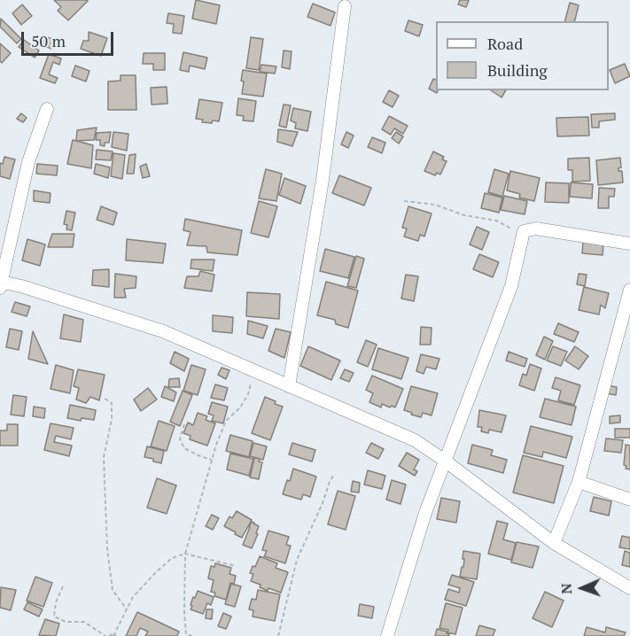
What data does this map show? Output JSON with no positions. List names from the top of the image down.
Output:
{
  "legend": ["Road", "Building"],
  "scale_bar": "50 m",
  "north": "left"
}
